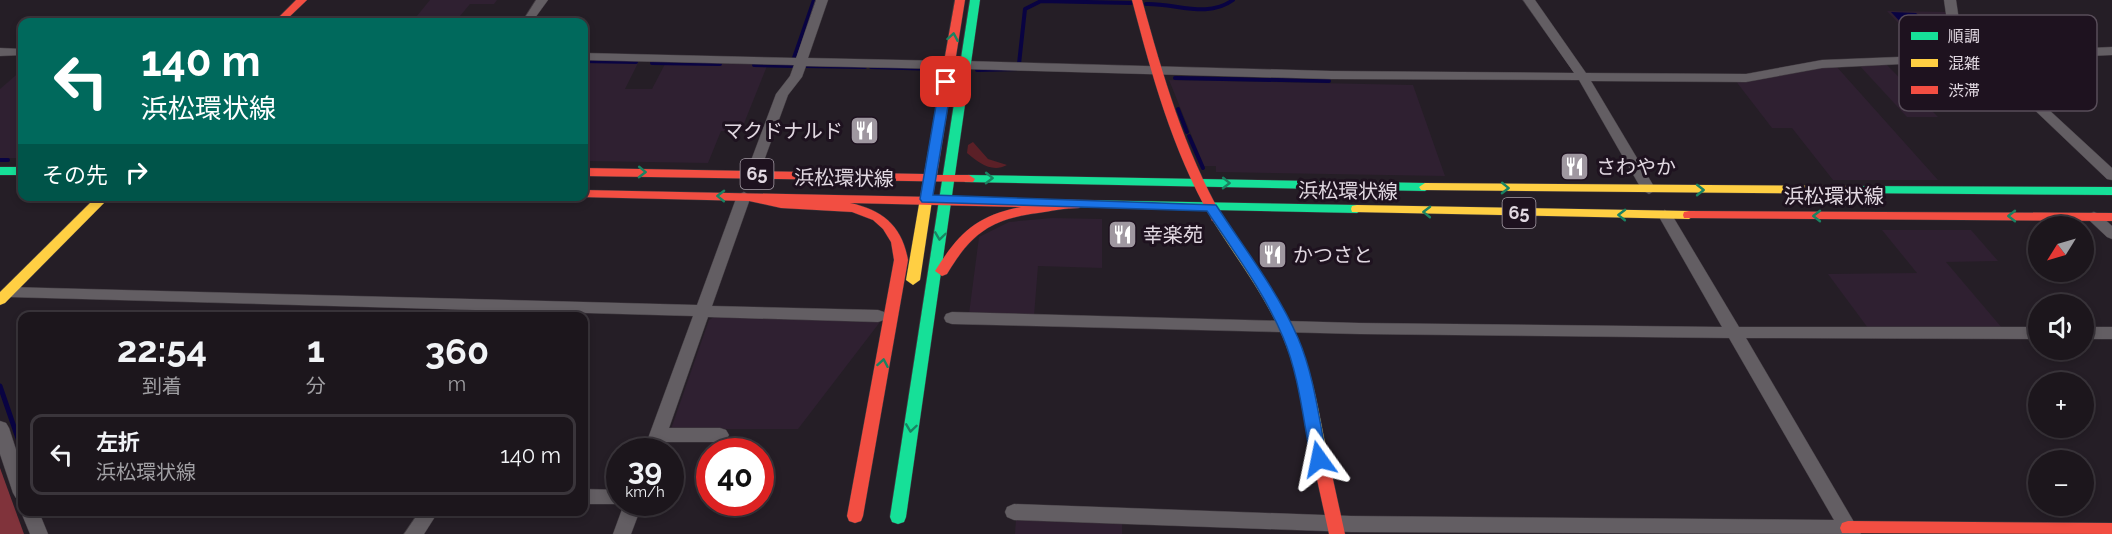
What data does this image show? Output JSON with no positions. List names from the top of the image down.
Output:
{
  "streets": {
    "main road": ["65", "浜松環状線"]
  },
  "places": {
    "restaurant": [
      "マクドナルド",
      "さわやか",
      "幸楽苑",
      "かつさと"
    ]
  },
  "legend": ["順調", "混雑", "渋滞"],
  "north": "bottom left",
  "page": {
    "turn": ["140 m", "浜松環状線"],
    "then": "その先",
    "map_buttons": ["+", "−"],
    "eta": [
      "22:54",
      "到着",
      "1",
      "分",
      "360",
      "m"
    ],
    "list": [
      {
        "name": "左折",
        "note": "浜松環状線",
        "value": "140 m"
      }
    ],
    "speed": "39 km/h",
    "limit": "40"
  }
}
